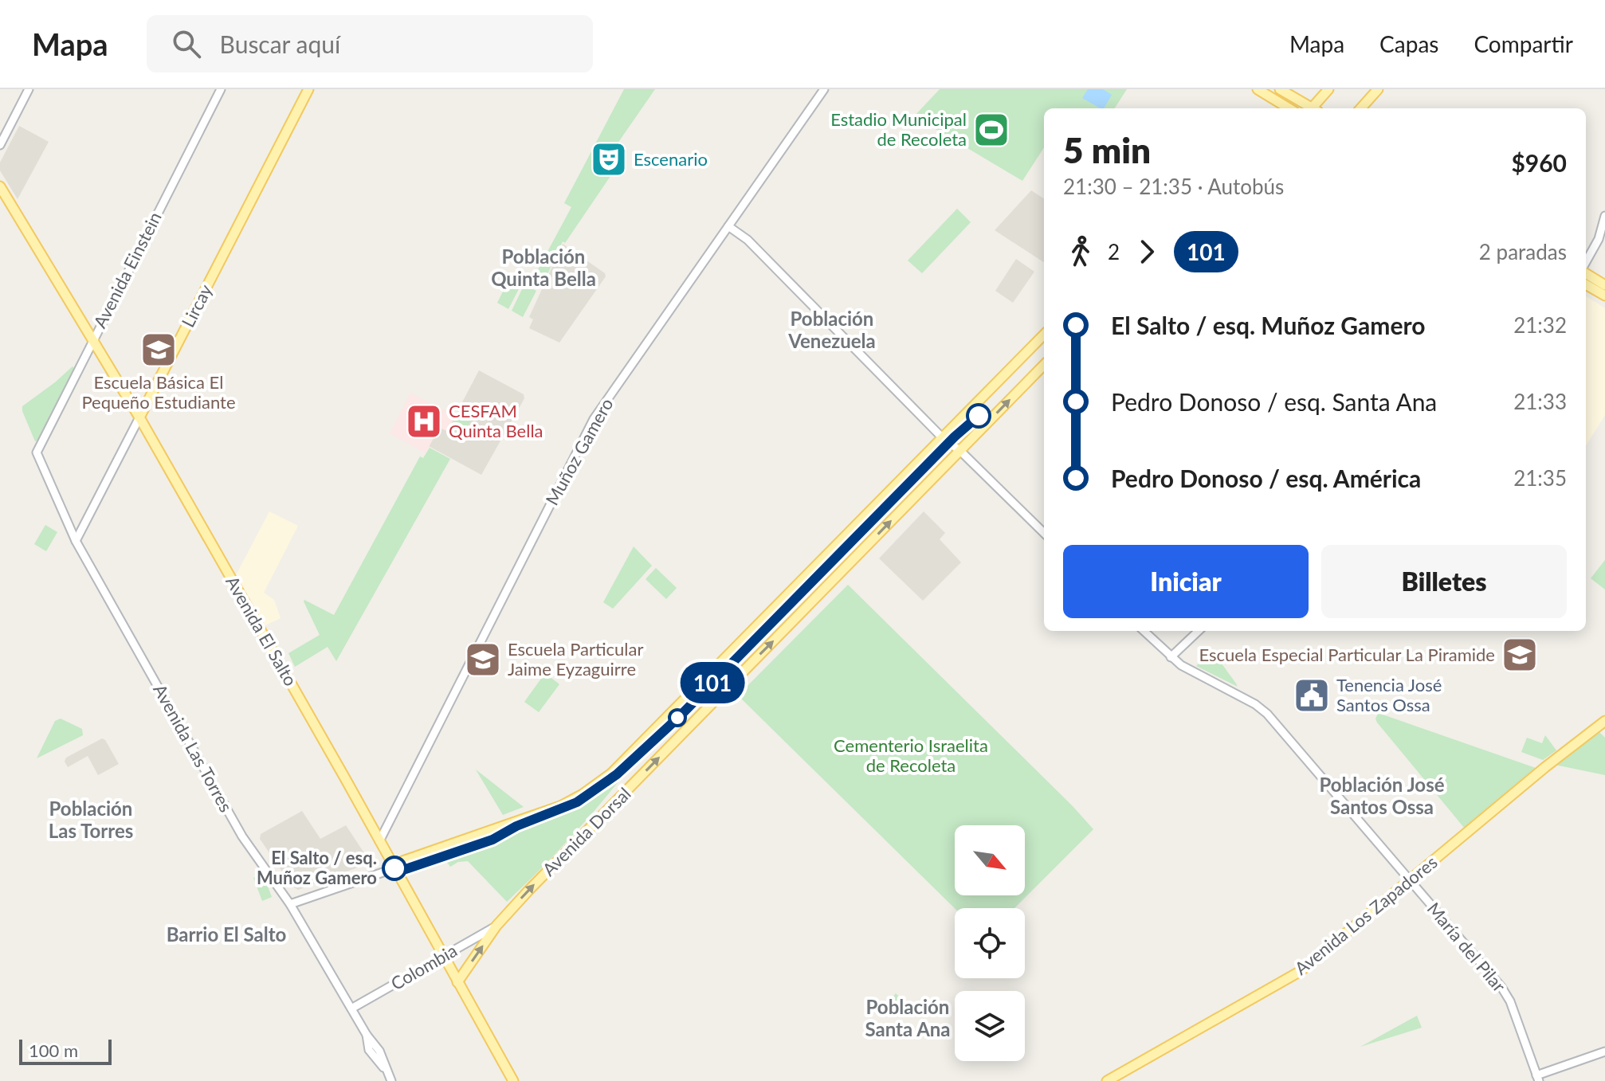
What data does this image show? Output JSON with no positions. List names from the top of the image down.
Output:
{
  "streets": {
    "main road": [
      "Lircay",
      "Avenida El Salto",
      "Avenida Dorsal",
      "Avenida Los Zapadores"
    ],
    "street": [
      "Avenida Einstein",
      "Muñoz Gamero",
      "Avenida Las Torres",
      "María del Pilar",
      "Colombia"
    ]
  },
  "crossings": [
    ["Avenida Einstein", "Avenida El Salto"],
    ["Avenida Einstein", "Avenida Las Torres"],
    ["Lircay", "Avenida El Salto"],
    ["Lircay", "Avenida Las Torres"],
    ["Muñoz Gamero", "Avenida El Salto"],
    ["Avenida El Salto", "Avenida Dorsal"],
    ["Avenida El Salto", "Colombia"],
    ["Avenida Las Torres", "Colombia"],
    ["Avenida Dorsal", "Colombia"],
    ["Avenida Los Zapadores", "María del Pilar"]
  ],
  "districts": [
    "Población Quinta Bella",
    "Población Venezuela",
    "Población José Santos Ossa",
    "Población Las Torres",
    "Barrio El Salto",
    "Población Santa Ana"
  ],
  "parks": ["Cementerio Israelita de Recoleta"],
  "places": {
    "sports": ["Estadio Municipal de Recoleta"],
    "theatre": ["Escenario"],
    "school or university": ["Escuela Básica El Pequeño Estudiante", "Escuela Especial Particular La Piramide", "Escuela Particular Jaime Eyzaguirre"],
    "hospital": ["CESFAM Quinta Bella"],
    "public building": ["Tenencia José Santos Ossa"],
    "other": ["El Salto / esq. Muñoz Gamero"]
  },
  "lines": ["bus line 101"],
  "scale_bar": "100 m",
  "north": "bottom right",
  "page": {
    "header": "Mapa",
    "search": "Buscar aquí",
    "nav": ["Mapa", "Capas", "Compartir"],
    "on_map": "101",
    "heading": ["5 min", "21:30 – 21:35 · Autobús", "$960"],
    "legs": ["2", "101", "2 paradas"],
    "list": [
      {
        "name": "El Salto / esq. Muñoz Gamero",
        "value": "21:32"
      },
      {
        "name": "Pedro Donoso / esq. Santa Ana",
        "value": "21:33"
      },
      {
        "name": "Pedro Donoso / esq. América",
        "value": "21:35"
      }
    ],
    "buttons": ["Iniciar", "Billetes"],
    "scale": "100 m"
  }
}
